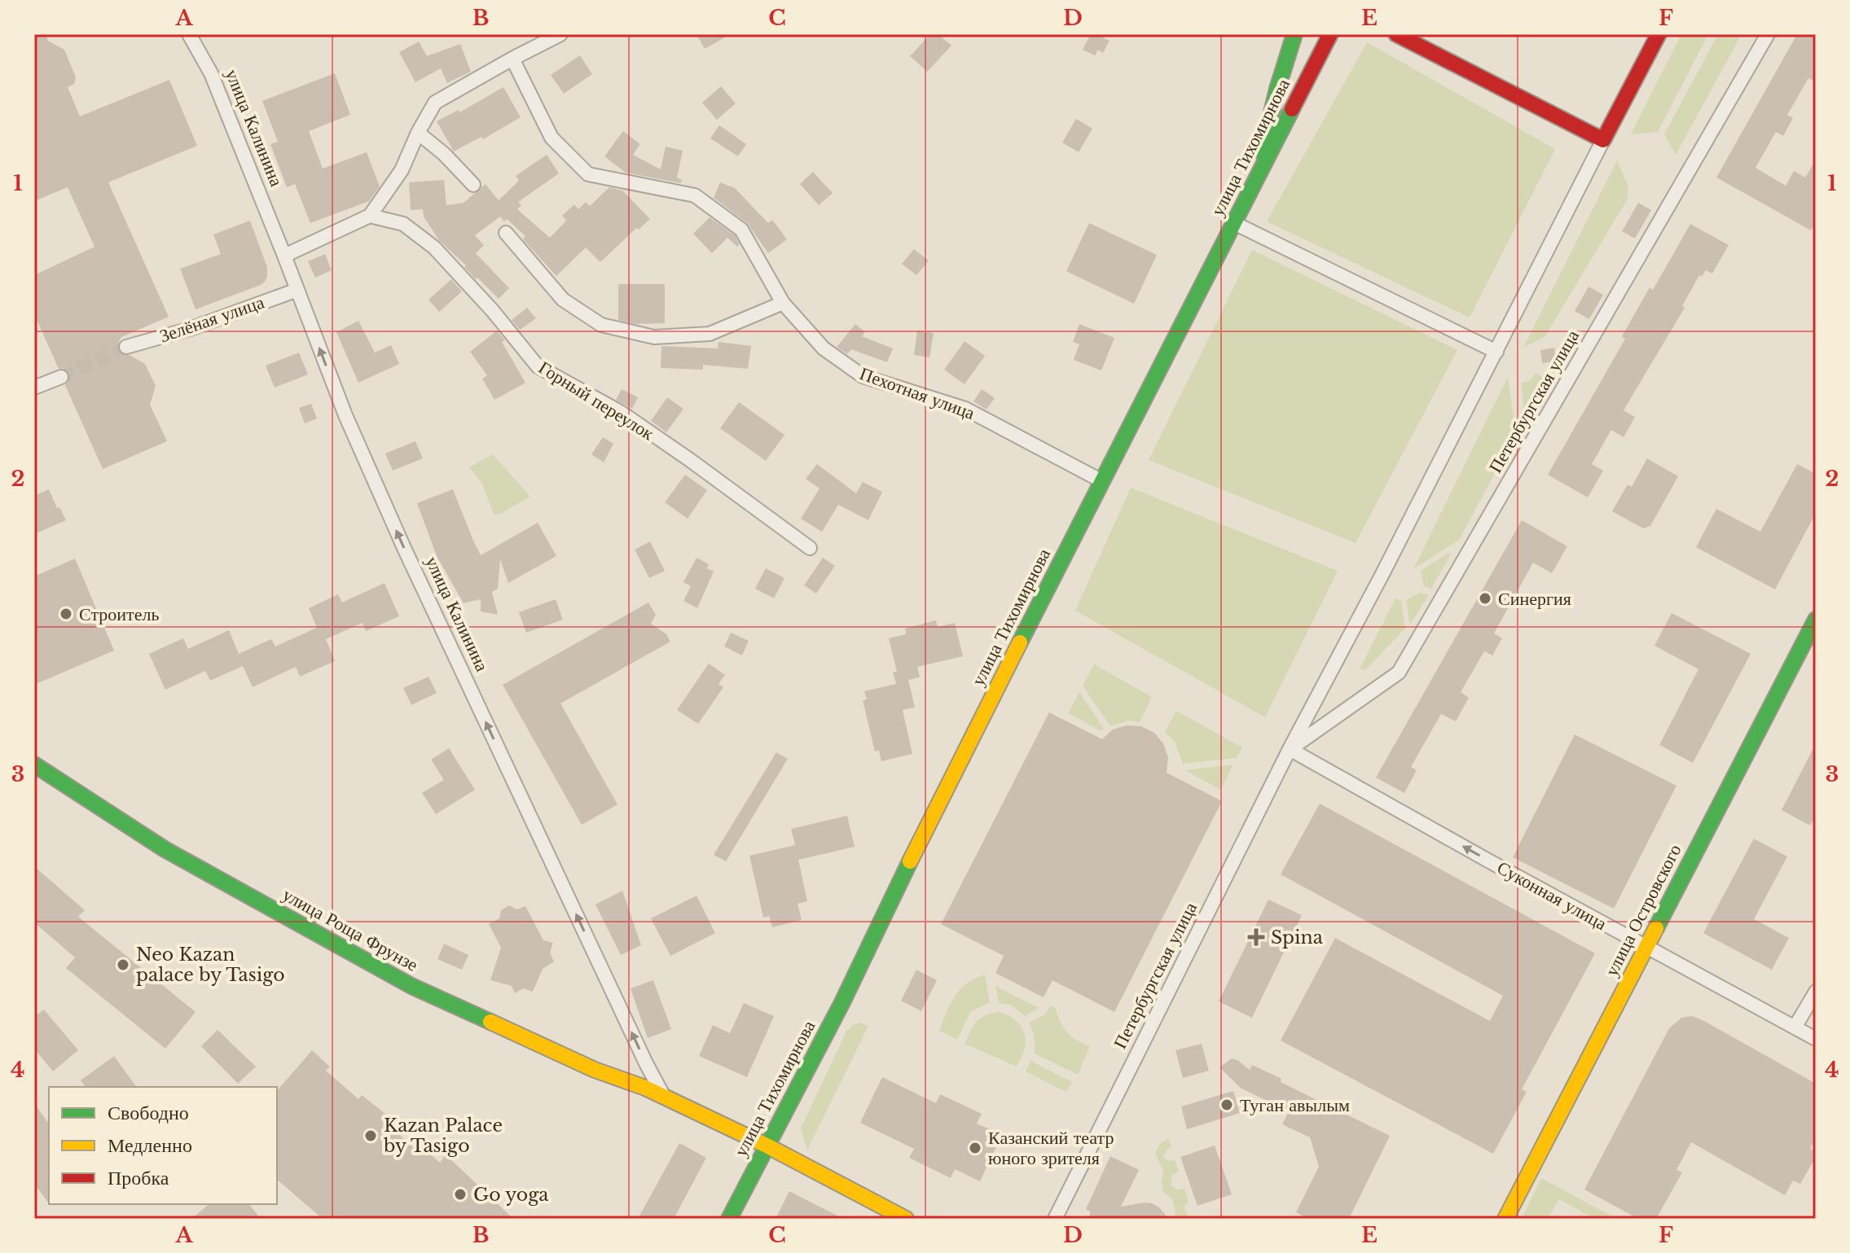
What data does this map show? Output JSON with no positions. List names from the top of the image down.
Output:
{
  "streets": {
    "main road": [
      "улица Тихомирнова",
      "Петербургская улица",
      "улица Островского",
      "улица Роща Фрунзе"
    ],
    "street": [
      "улица Калинина",
      "Зелёная улица",
      "Пехотная улица",
      "Горный переулок",
      "Суконная улица"
    ]
  },
  "crossings": [
    ["улица Калинина", "Зелёная улица"],
    ["улица Калинина", "улица Роща Фрунзе"],
    ["улица Тихомирнова", "Пехотная улица"],
    ["Петербургская улица", "Суконная улица"],
    ["Суконная улица", "улица Островского"]
  ],
  "one_way": ["улица Калинина", "Суконная улица"],
  "places": {
    "other": [
      "Синергия",
      "Строитель",
      "Neo Kazan palace by Tasigo",
      "Туган авылым",
      "Kazan Palace by Tasigo",
      "Казанский театр юного зрителя",
      "Go yoga"
    ],
    "health": ["Spina"]
  },
  "legend": ["Свободно", "Медленно", "Пробка"],
  "grid": {
    "columns": [
      "A",
      "B",
      "C",
      "D",
      "E",
      "F"
    ],
    "rows": [
      "1",
      "2",
      "3",
      "4"
    ]
  }
}
